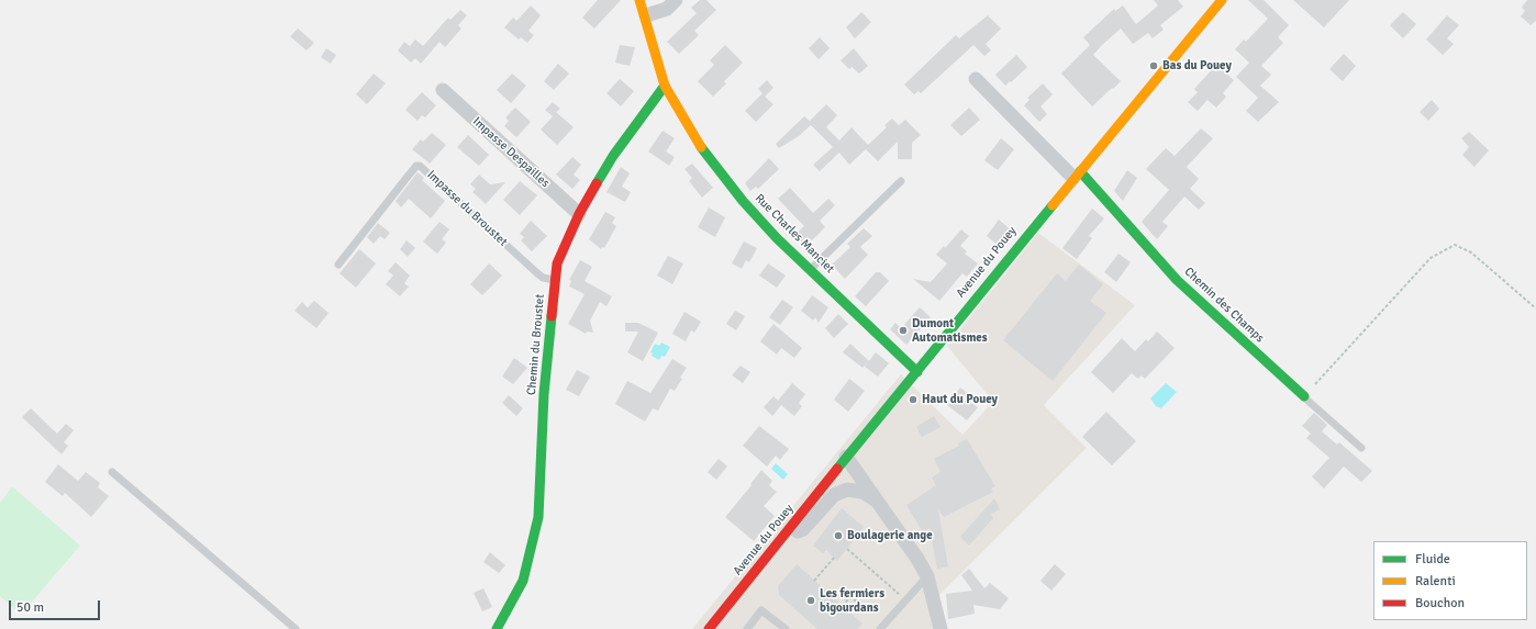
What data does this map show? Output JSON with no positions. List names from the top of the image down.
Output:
{
  "streets": {
    "street": [
      "Impasse Despailles",
      "Rue Charles Manciet",
      "Avenue du Pouey",
      "Chemin des Champs",
      "Chemin du Broustet"
    ],
    "lane": ["Impasse du Broustet"]
  },
  "crossings": [
    ["Impasse Despailles", "Chemin du Broustet"],
    ["Impasse du Broustet", "Chemin du Broustet"],
    ["Rue Charles Manciet", "Avenue du Pouey"],
    ["Rue Charles Manciet", "Chemin du Broustet"],
    ["Avenue du Pouey", "Chemin des Champs"]
  ],
  "places": [
    "Bas du Pouey",
    "Dumont Automatismes",
    "Haut du Pouey",
    "Boulagerie ange",
    "Les fermiers bigourdans"
  ],
  "legend": ["Fluide", "Ralenti", "Bouchon"],
  "scale_bar": "50 m"
}
